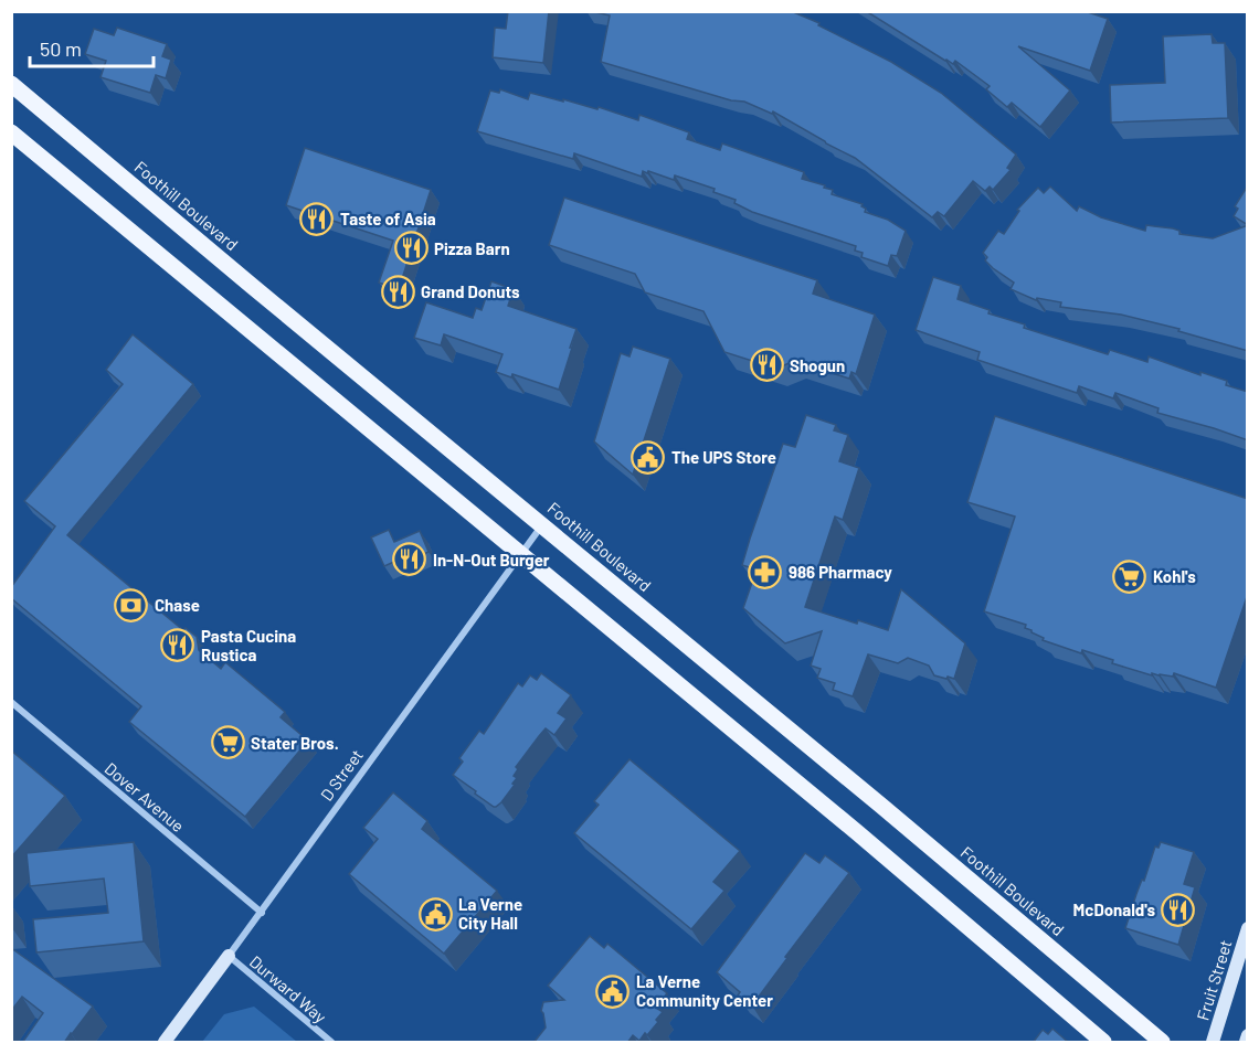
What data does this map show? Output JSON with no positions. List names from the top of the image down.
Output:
{
  "streets": {
    "main road": ["Foothill Boulevard", "D Street", "Fruit Street"],
    "street": ["Dover Avenue", "Durward Way"]
  },
  "crossings": [
    ["Foothill Boulevard", "D Street"],
    ["D Street", "Dover Avenue"],
    ["D Street", "Durward Way"]
  ],
  "places": {
    "restaurant": [
      "Taste of Asia",
      "Pizza Barn",
      "Grand Donuts",
      "Shogun",
      "In-N-Out Burger",
      "Pasta Cucina Rustica",
      "McDonald's"
    ],
    "public building": ["The UPS Store", "La Verne City Hall", "La Verne Community Center"],
    "pharmacy": ["986 Pharmacy"],
    "supermarket": ["Kohl's", "Stater Bros."],
    "bank": ["Chase"]
  },
  "scale_bar": "50 m"
}
